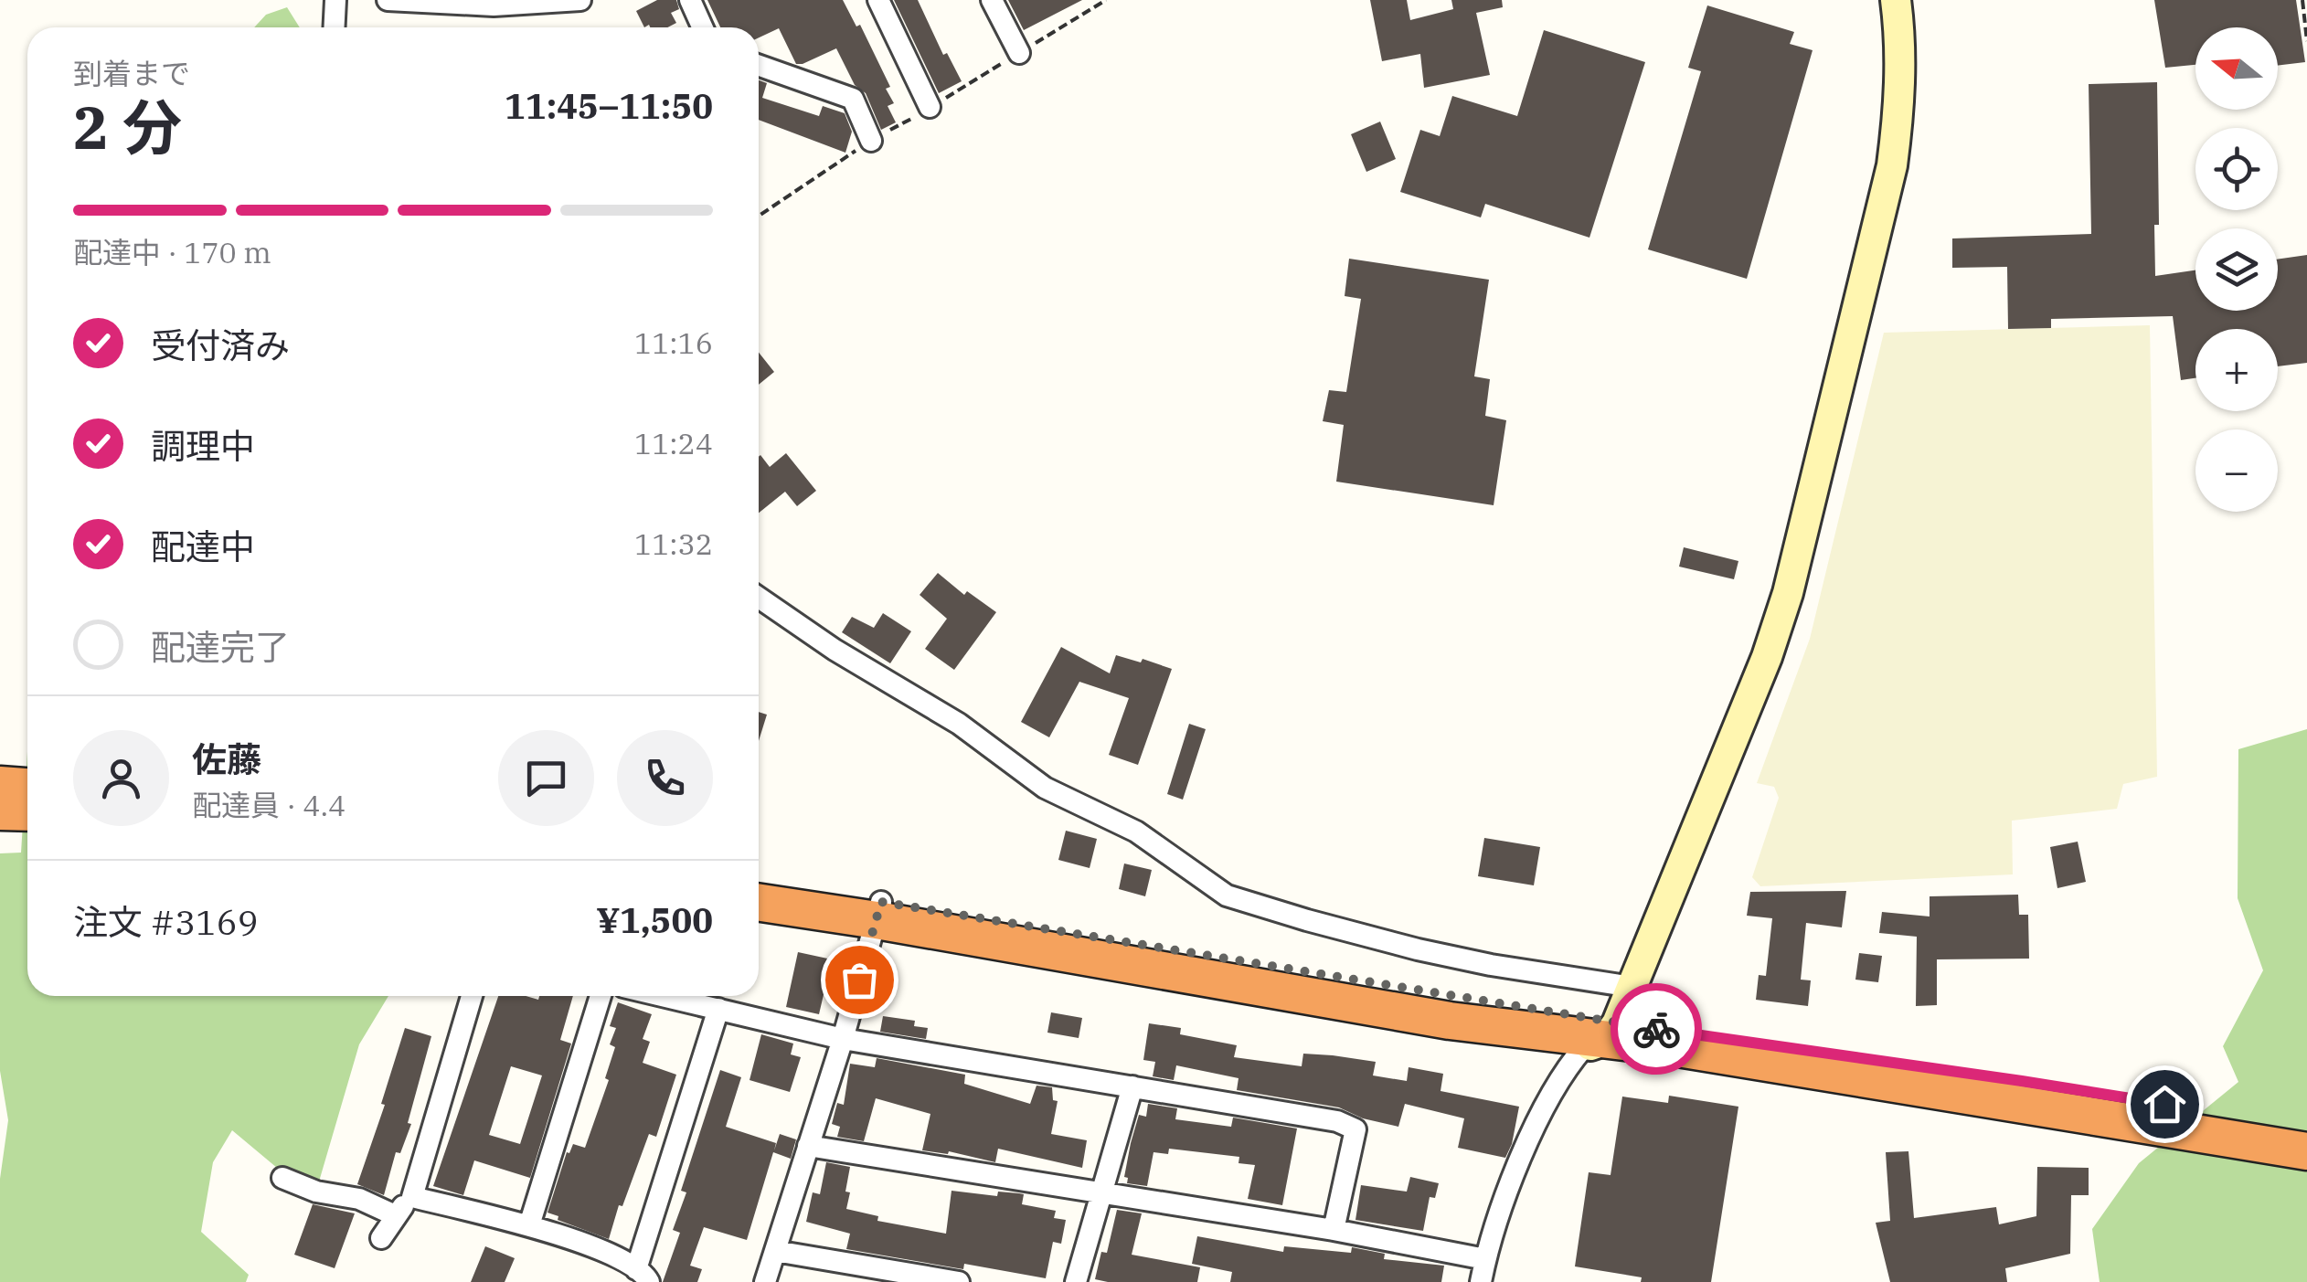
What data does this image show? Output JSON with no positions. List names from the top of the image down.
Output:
{
  "north": "left",
  "page": {
    "map_buttons": ["+", "−"],
    "heading": ["2 分", "到着まで", "11:45–11:50"],
    "panel": [
      "佐藤",
      "配達員 · 4.4",
      "注文 #3169",
      "¥1,500"
    ],
    "bar": "配達中 · 170 m",
    "list": [
      ["受付済み", "11:16"],
      ["調理中", "11:24"],
      ["配達中", "11:32"],
      "配達完了"
    ]
  }
}
